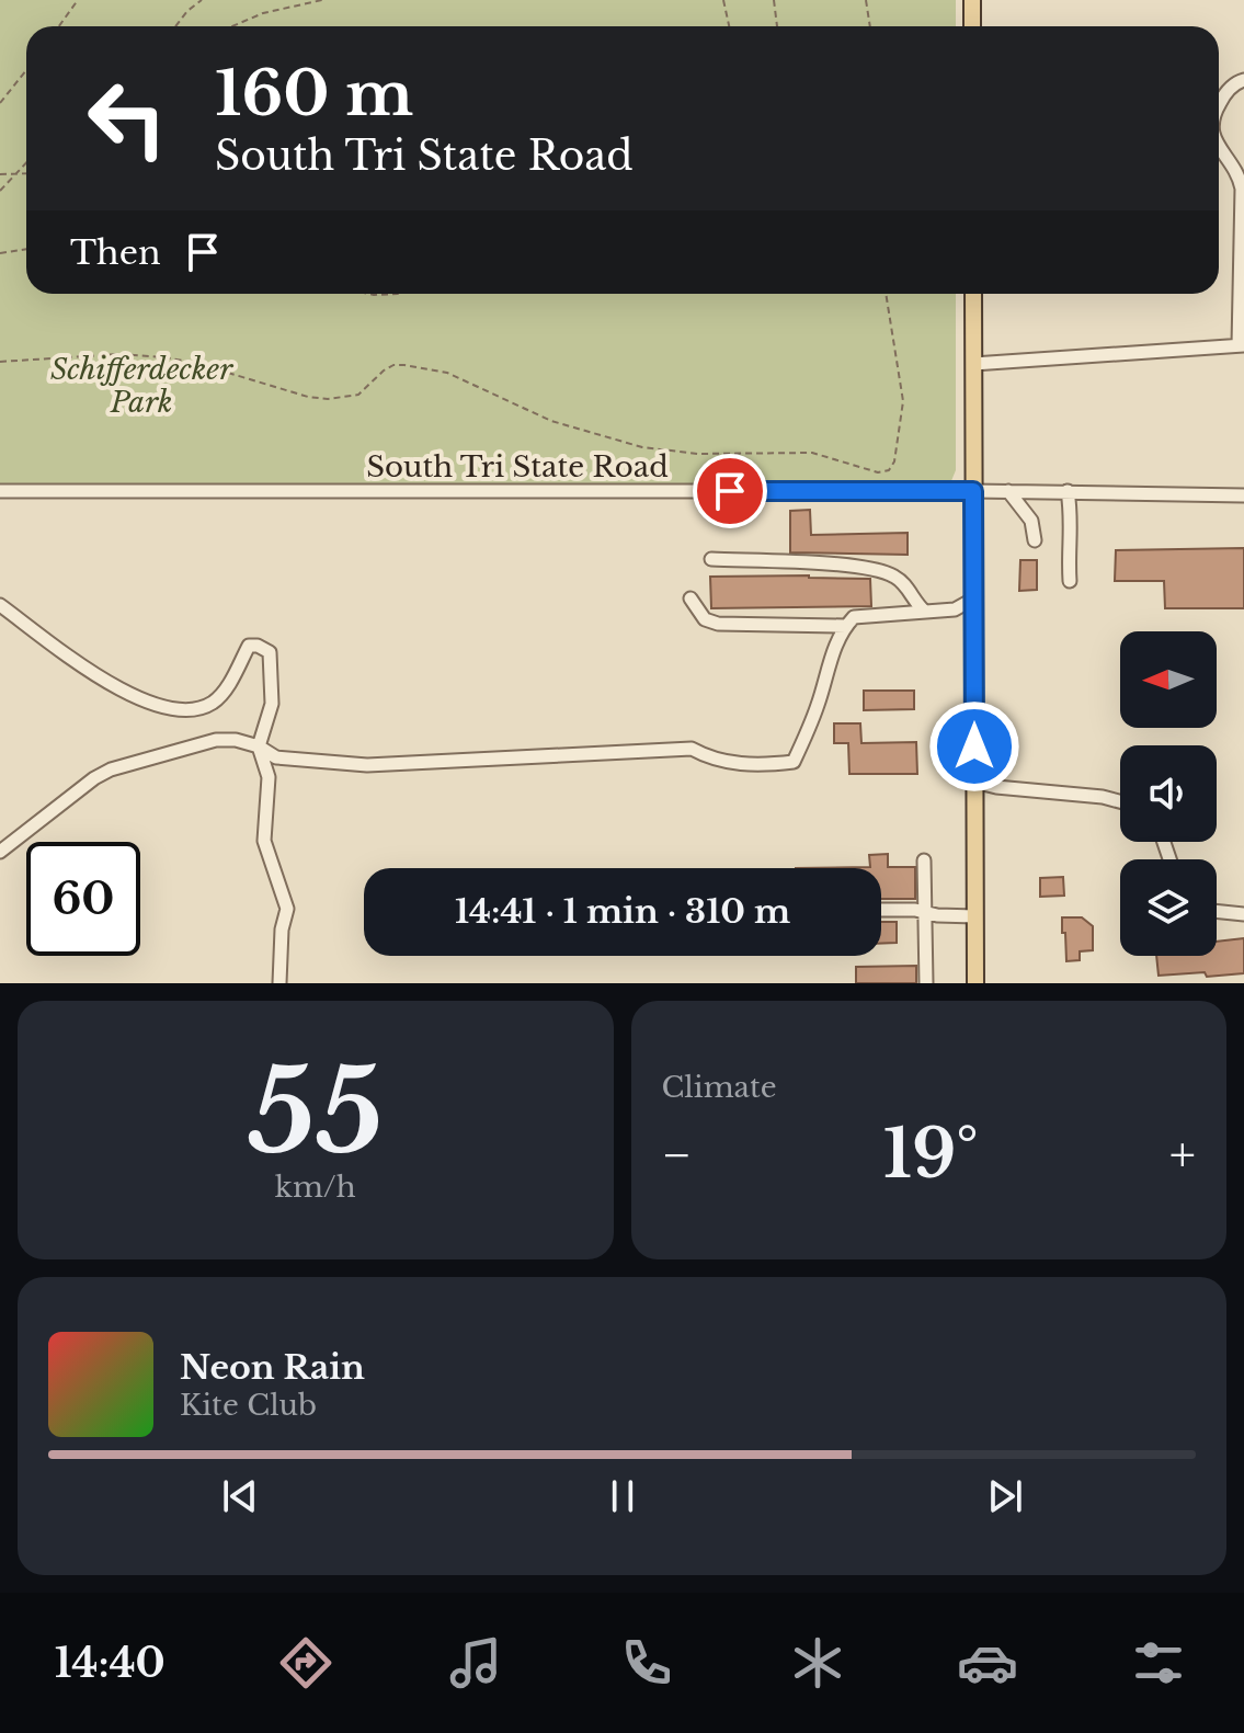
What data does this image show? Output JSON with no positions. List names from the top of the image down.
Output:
{
  "streets": {
    "street": ["South Tri State Road"]
  },
  "parks": ["Schifferdecker Park"],
  "north": "left",
  "page": {
    "turn": ["160 m", "South Tri State Road"],
    "then": "Then",
    "limit": "60",
    "trip": "14:41 · 1 min · 310 m",
    "tile": [
      ["55", "km/h"],
      "Climate"
    ],
    "heat": ["−", "19°", "+"],
    "song": ["Neon Rain", "Kite Club"],
    "tabs": "14:40"
  }
}
